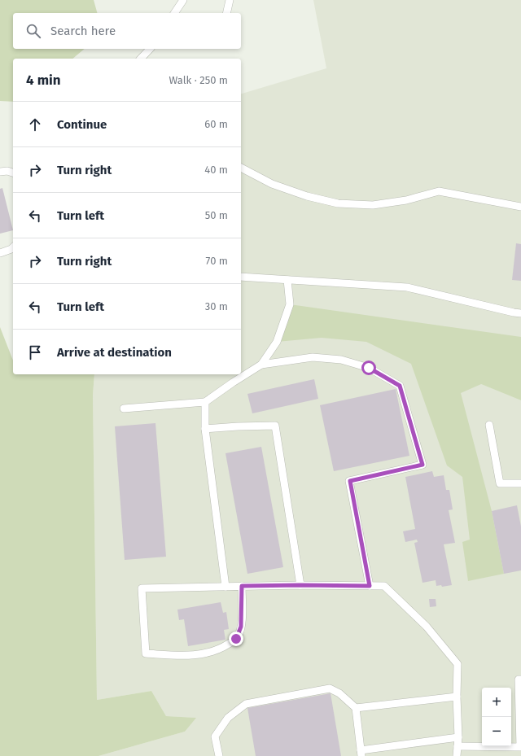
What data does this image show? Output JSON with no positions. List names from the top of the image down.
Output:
{
  "page": {
    "search": "Search here",
    "heading": ["4 min", "Walk · 250 m"],
    "list": [
      ["Continue", "60 m"],
      ["Turn right", "40 m"],
      ["Turn left", "50 m"],
      ["Turn right", "70 m"],
      ["Turn left", "30 m"],
      "Arrive at destination"
    ],
    "map_buttons": ["+", "−"]
  }
}
